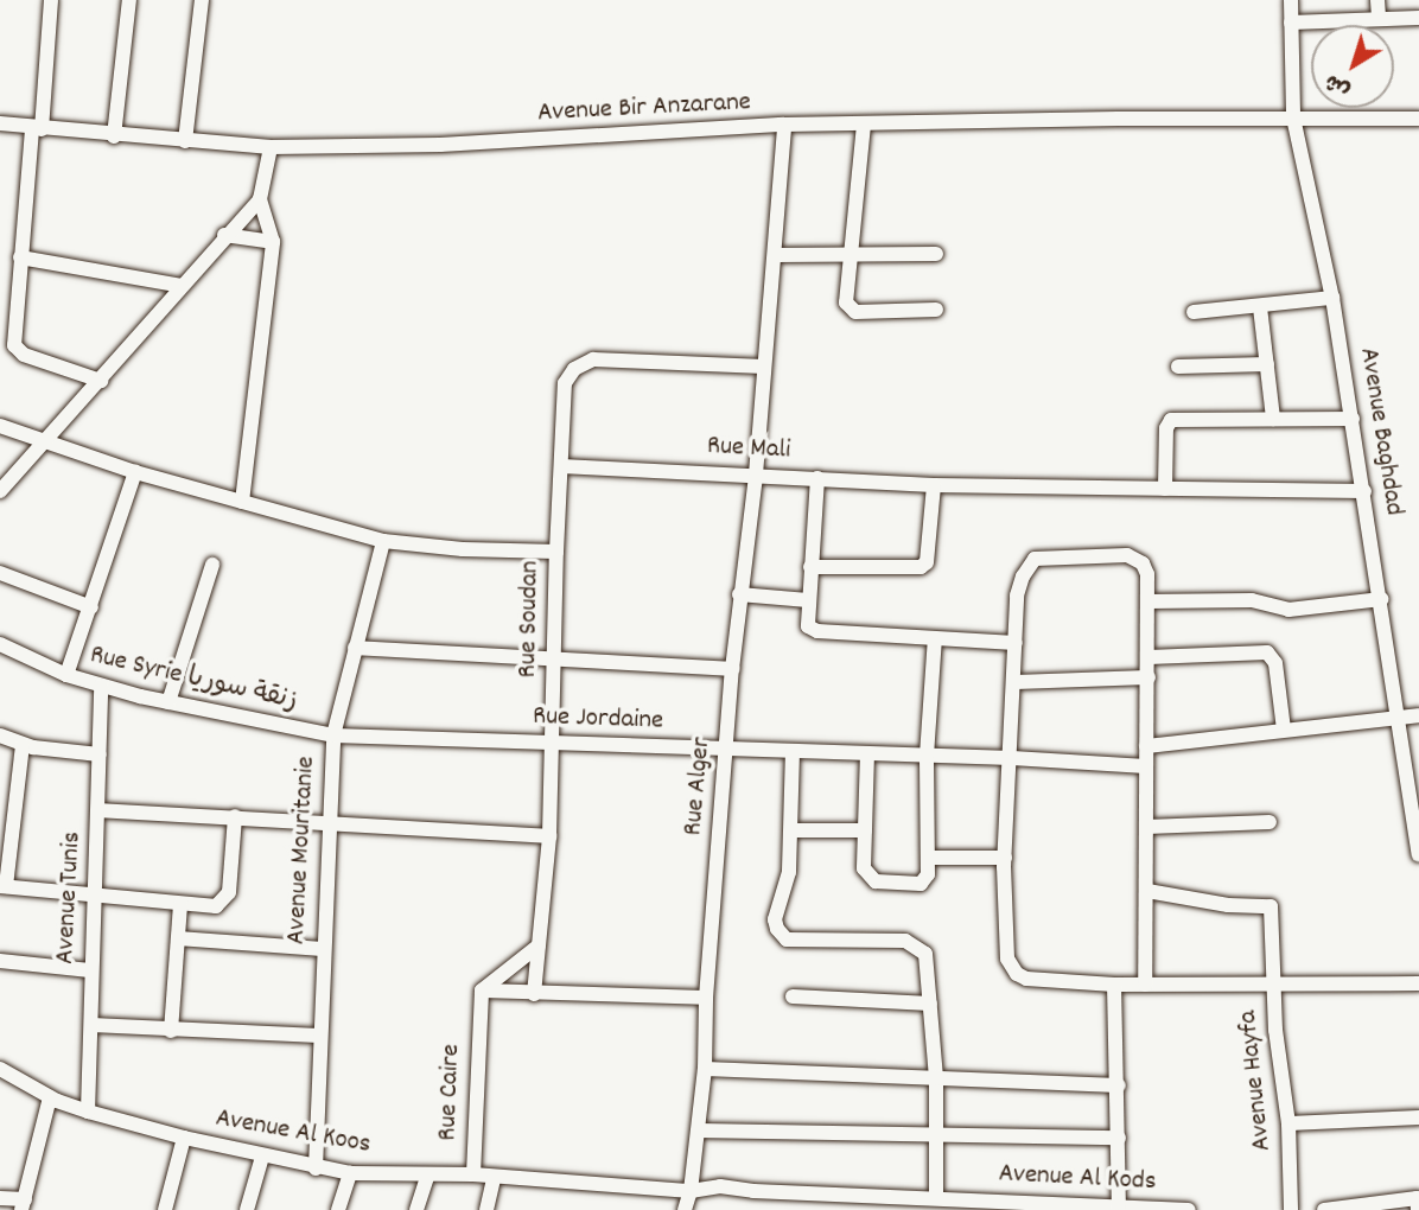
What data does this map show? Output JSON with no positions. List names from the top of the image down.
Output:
{
  "streets": {
    "street": [
      "Avenue Bir Anzarane",
      "Avenue Baghdad",
      "Rue Mali",
      "Rue Soudan",
      "Rue Syrie زنقة سوريا",
      "Rue Jordaine",
      "Rue Alger",
      "Avenue Mouritanie",
      "Avenue Tunis",
      "Avenue Hayfa",
      "Rue Caire",
      "Avenue Al Koos",
      "Avenue Al Kods"
    ]
  },
  "crossings": [
    ["Avenue Bir Anzarane", "Avenue Baghdad"],
    ["Avenue Bir Anzarane", "Rue Alger"],
    ["Avenue Baghdad", "Rue Mali"],
    ["Rue Mali", "Rue Soudan"],
    ["Rue Mali", "Rue Alger"],
    ["Rue Soudan", "Rue Jordaine"],
    ["Rue Soudan", "Rue Alger"],
    ["Rue Syrie زنقة سوريا", "Rue Jordaine"],
    ["Rue Syrie زنقة سوريا", "Avenue Mouritanie"],
    ["Rue Syrie زنقة سوريا", "Avenue Tunis"],
    ["Rue Jordaine", "Rue Alger"],
    ["Rue Jordaine", "Avenue Mouritanie"],
    ["Rue Alger", "Avenue Al Koos"],
    ["Avenue Mouritanie", "Avenue Al Koos"],
    ["Avenue Tunis", "Avenue Al Koos"],
    ["Rue Caire", "Avenue Al Koos"],
    ["Avenue Al Koos", "Avenue Al Kods"]
  ],
  "north": "bottom left"
}
